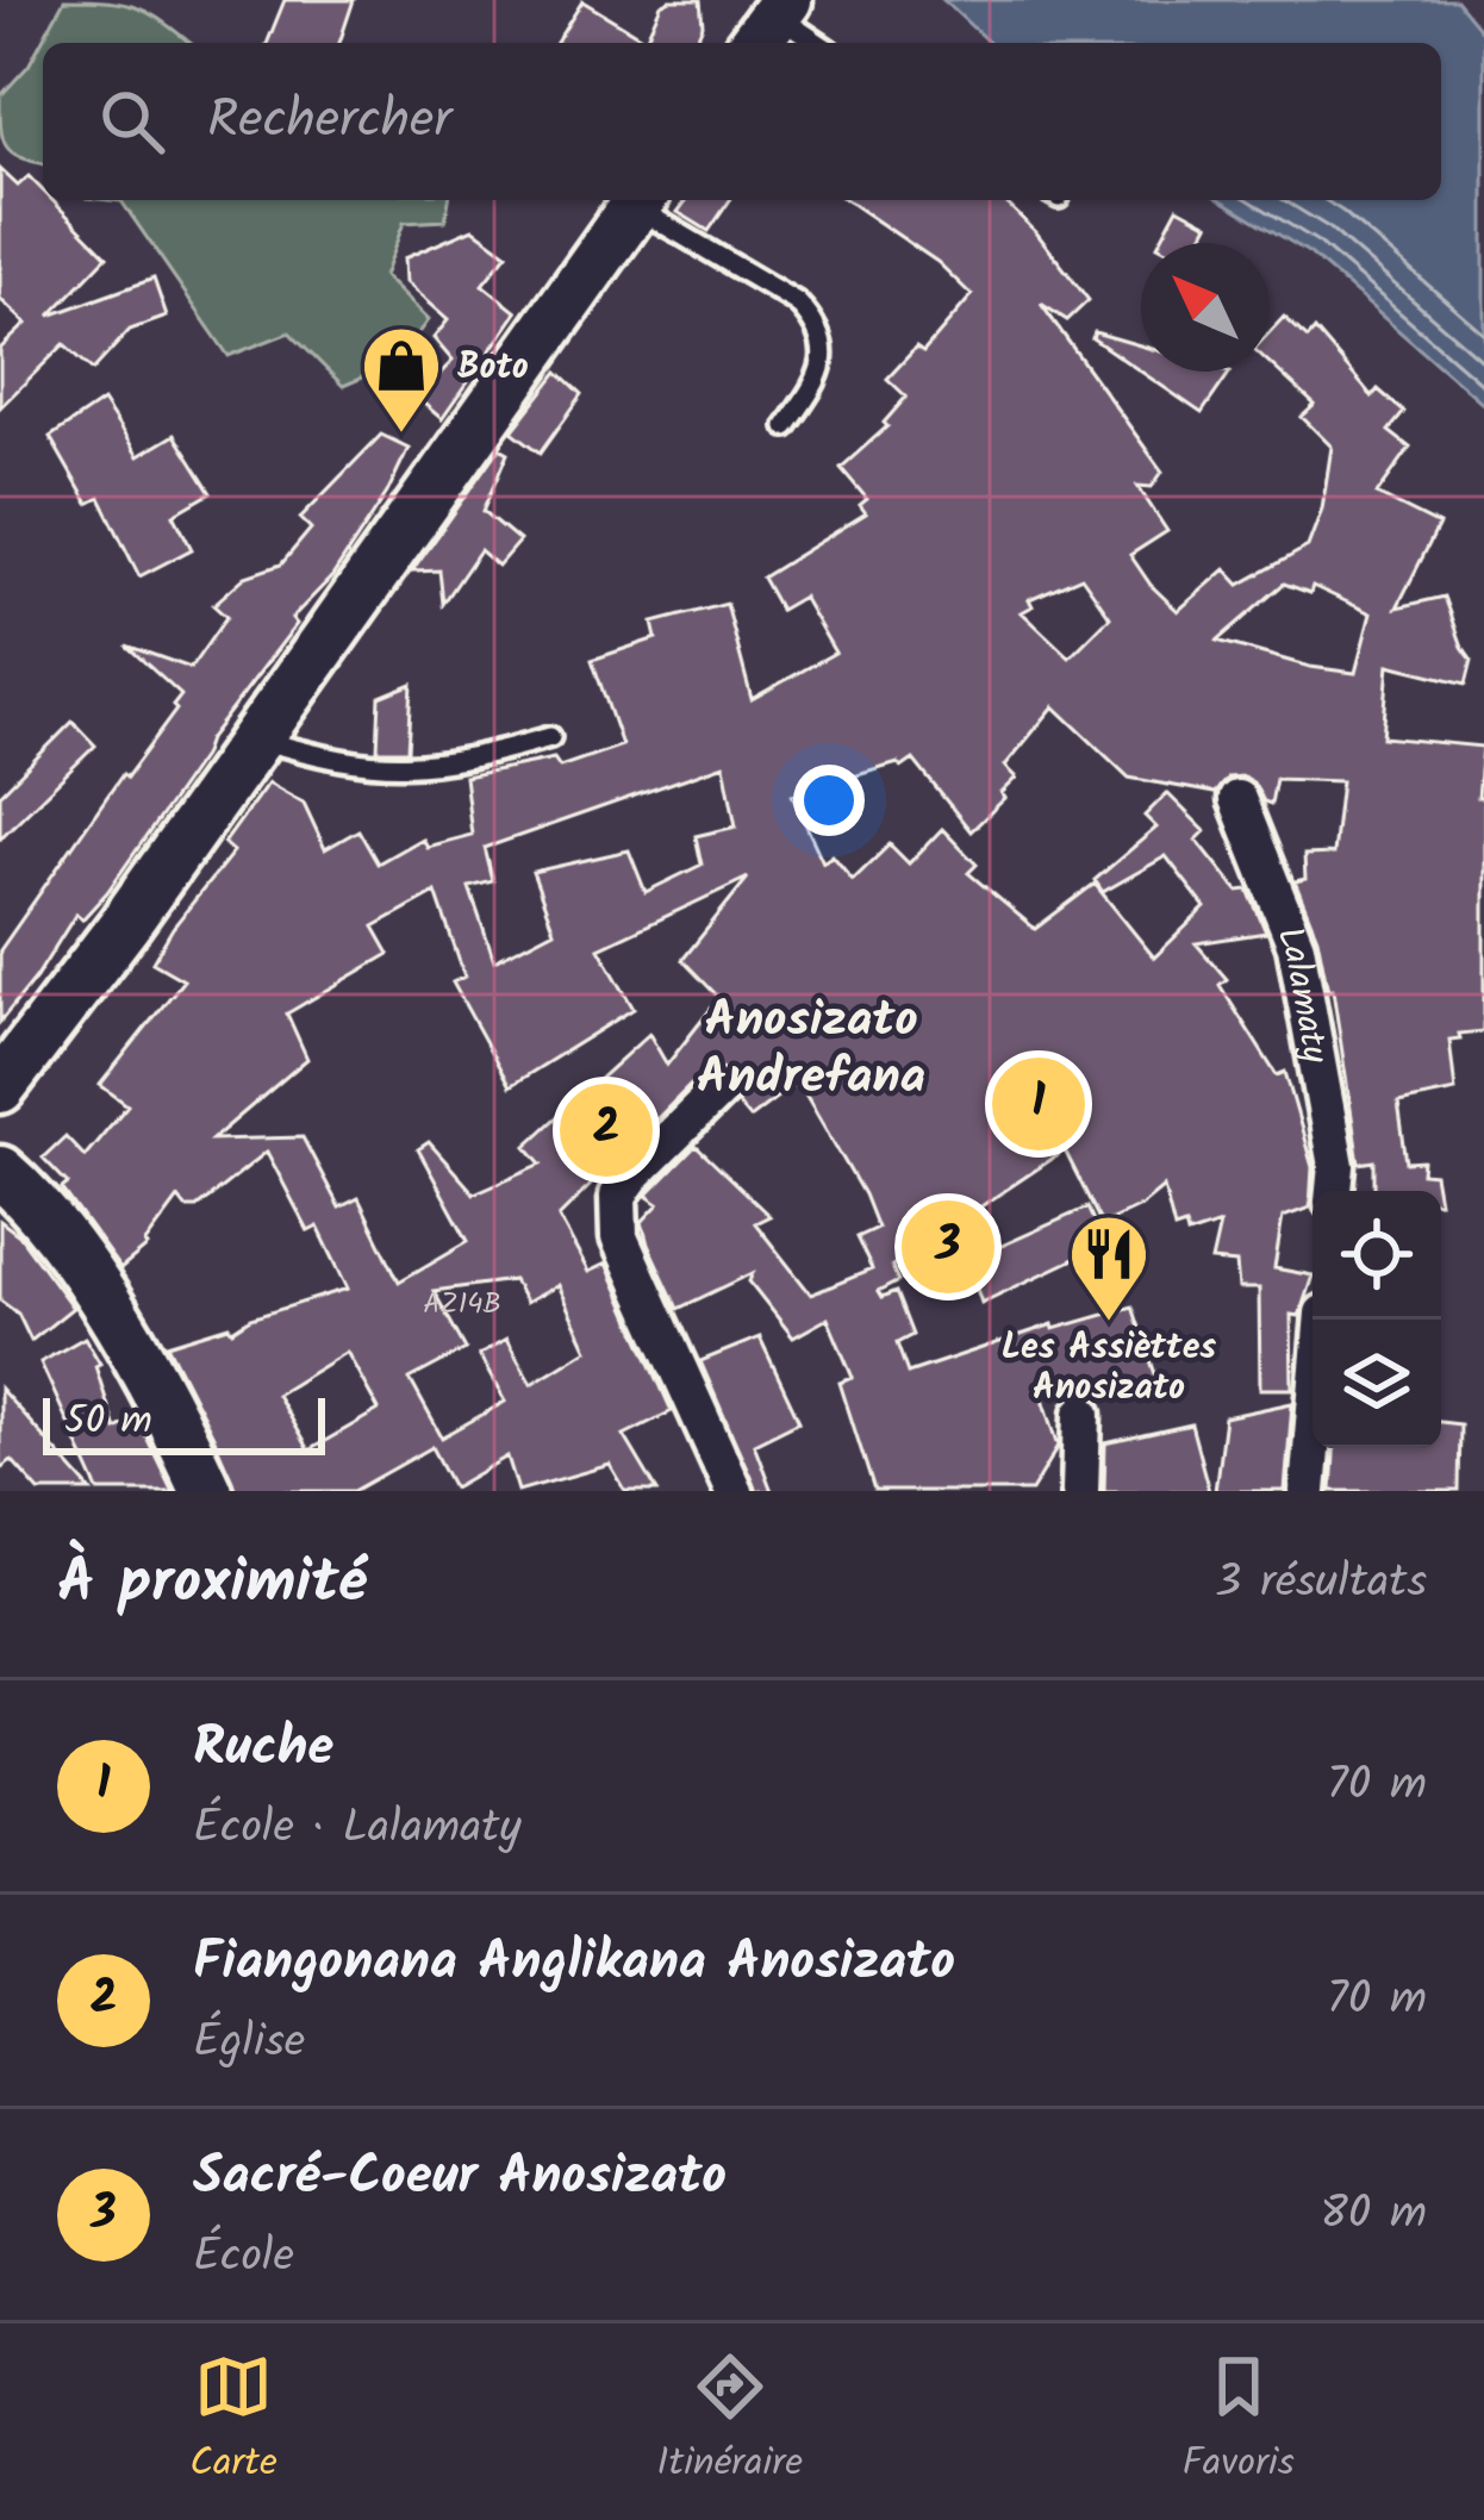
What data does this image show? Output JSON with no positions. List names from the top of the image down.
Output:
{
  "streets": {
    "street": ["Lalamaty"]
  },
  "districts": ["Anosizato Andrefana"],
  "places": {
    "shop": ["Boto"],
    "restaurant": ["Les Assièttes Anosizato"]
  },
  "house_numbers": ["AZ14B"],
  "scale_bar": "50 m",
  "north": "top left",
  "page": {
    "search": "Rechercher",
    "pins": ["1", "2", "3"],
    "scale": "50 m",
    "heading": ["À proximité", "3 résultats"],
    "list": [
      {
        "mark": "1",
        "name": "Ruche",
        "note": "École · Lalamaty",
        "value": "70 m"
      },
      {
        "mark": "2",
        "name": "Fiangonana Anglikana Anosizato",
        "note": "Église",
        "value": "70 m"
      },
      {
        "mark": "3",
        "name": "Sacré-Coeur Anosizato",
        "note": "École",
        "value": "80 m"
      }
    ],
    "nav": ["Carte", "Itinéraire", "Favoris"]
  }
}
